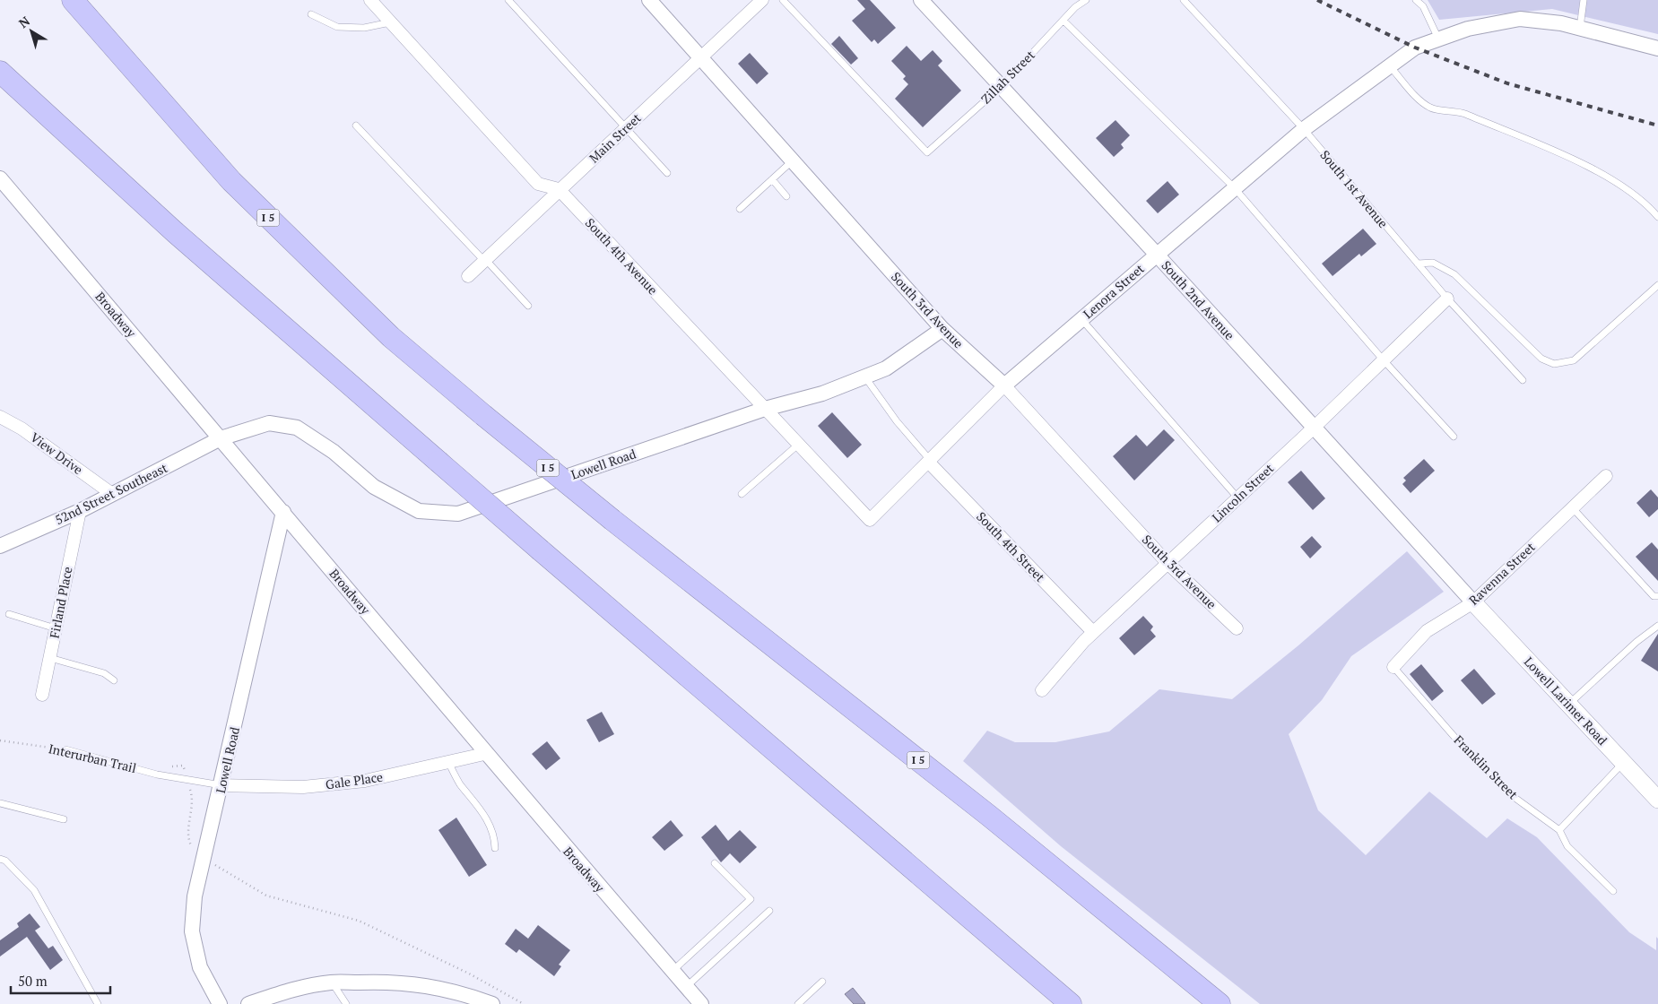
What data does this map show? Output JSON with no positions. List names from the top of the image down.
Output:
{
  "streets": {
    "highway": ["I 5"],
    "main road": ["Lowell Larimer Road"],
    "street": [
      "Main Street",
      "South 4th Avenue",
      "Lenora Street",
      "South 2nd Avenue",
      "South 3rd Avenue",
      "Broadway",
      "View Drive",
      "Lowell Road",
      "Lincoln Street",
      "52nd Street Southeast",
      "South 4th Street",
      "Ravenna Street",
      "Firland Place",
      "Gale Place"
    ],
    "lane": [
      "Zillah Street",
      "South 1st Avenue",
      "Interurban Trail",
      "Franklin Street"
    ]
  },
  "crossings": [
    ["Zillah Street", "South 2nd Avenue"],
    ["Main Street", "South 4th Avenue"],
    ["Main Street", "South 3rd Avenue"],
    ["South 1st Avenue", "Lenora Street"],
    ["South 1st Avenue", "Lincoln Street"],
    ["South 4th Avenue", "Lenora Street"],
    ["South 4th Avenue", "Lowell Road"],
    ["Lenora Street", "South 2nd Avenue"],
    ["Lenora Street", "South 3rd Avenue"],
    ["Lenora Street", "South 4th Street"],
    ["South 2nd Avenue", "Lincoln Street"],
    ["South 2nd Avenue", "Ravenna Street"],
    ["South 2nd Avenue", "Lowell Larimer Road"],
    ["South 3rd Avenue", "Lowell Road"],
    ["South 3rd Avenue", "Lincoln Street"],
    ["Broadway", "Lowell Road"],
    ["Broadway", "52nd Street Southeast"],
    ["Broadway", "Gale Place"],
    ["View Drive", "52nd Street Southeast"],
    ["Lowell Road", "52nd Street Southeast"],
    ["Lowell Road", "Interurban Trail"],
    ["Lowell Road", "Gale Place"],
    ["Lincoln Street", "South 4th Street"],
    ["52nd Street Southeast", "Firland Place"],
    ["Ravenna Street", "Lowell Larimer Road"],
    ["Ravenna Street", "Franklin Street"],
    ["Interurban Trail", "Gale Place"]
  ],
  "scale_bar": "50 m",
  "north": "top left"
}
